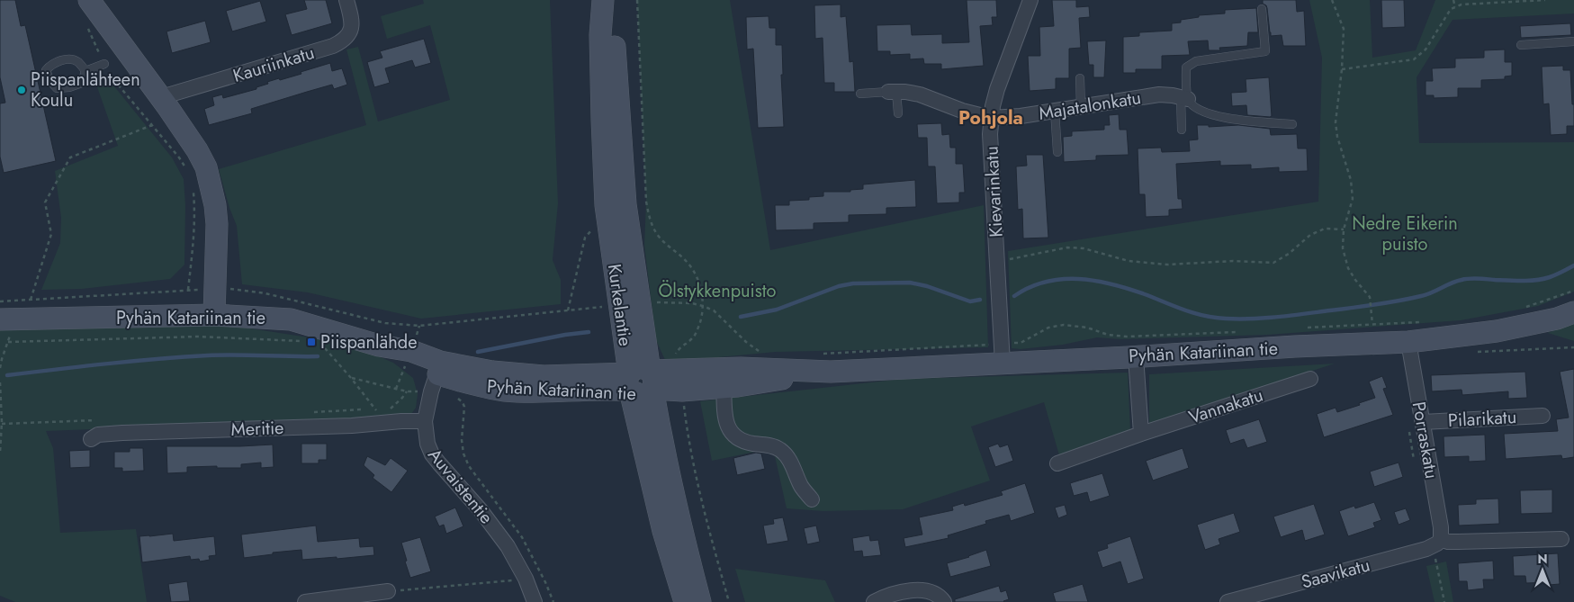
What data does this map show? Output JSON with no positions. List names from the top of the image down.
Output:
{
  "streets": {
    "street": [
      "Kauriinkatu",
      "Majatalonkatu",
      "Kievarinkatu",
      "Kurkelantie",
      "Pyhän Katariinan tie",
      "Vannakatu",
      "Pilarikatu",
      "Meritie",
      "Porraskatu",
      "Auvaistentie",
      "Saavikatu"
    ]
  },
  "crossings": [
    ["Majatalonkatu", "Kievarinkatu"],
    ["Kievarinkatu", "Pyhän Katariinan tie"],
    ["Kurkelantie", "Pyhän Katariinan tie"],
    ["Pyhän Katariinan tie", "Porraskatu"],
    ["Pyhän Katariinan tie", "Auvaistentie"],
    ["Pilarikatu", "Porraskatu"],
    ["Meritie", "Auvaistentie"],
    ["Porraskatu", "Saavikatu"]
  ],
  "districts": ["Pohjola"],
  "parks": ["Nedre Eikerin puisto", "Ölstykkenpuisto"],
  "places": {
    "other": ["Piispanlähteen Koulu"],
    "transit": ["Piispanlähde"]
  },
  "north": "top"
}
